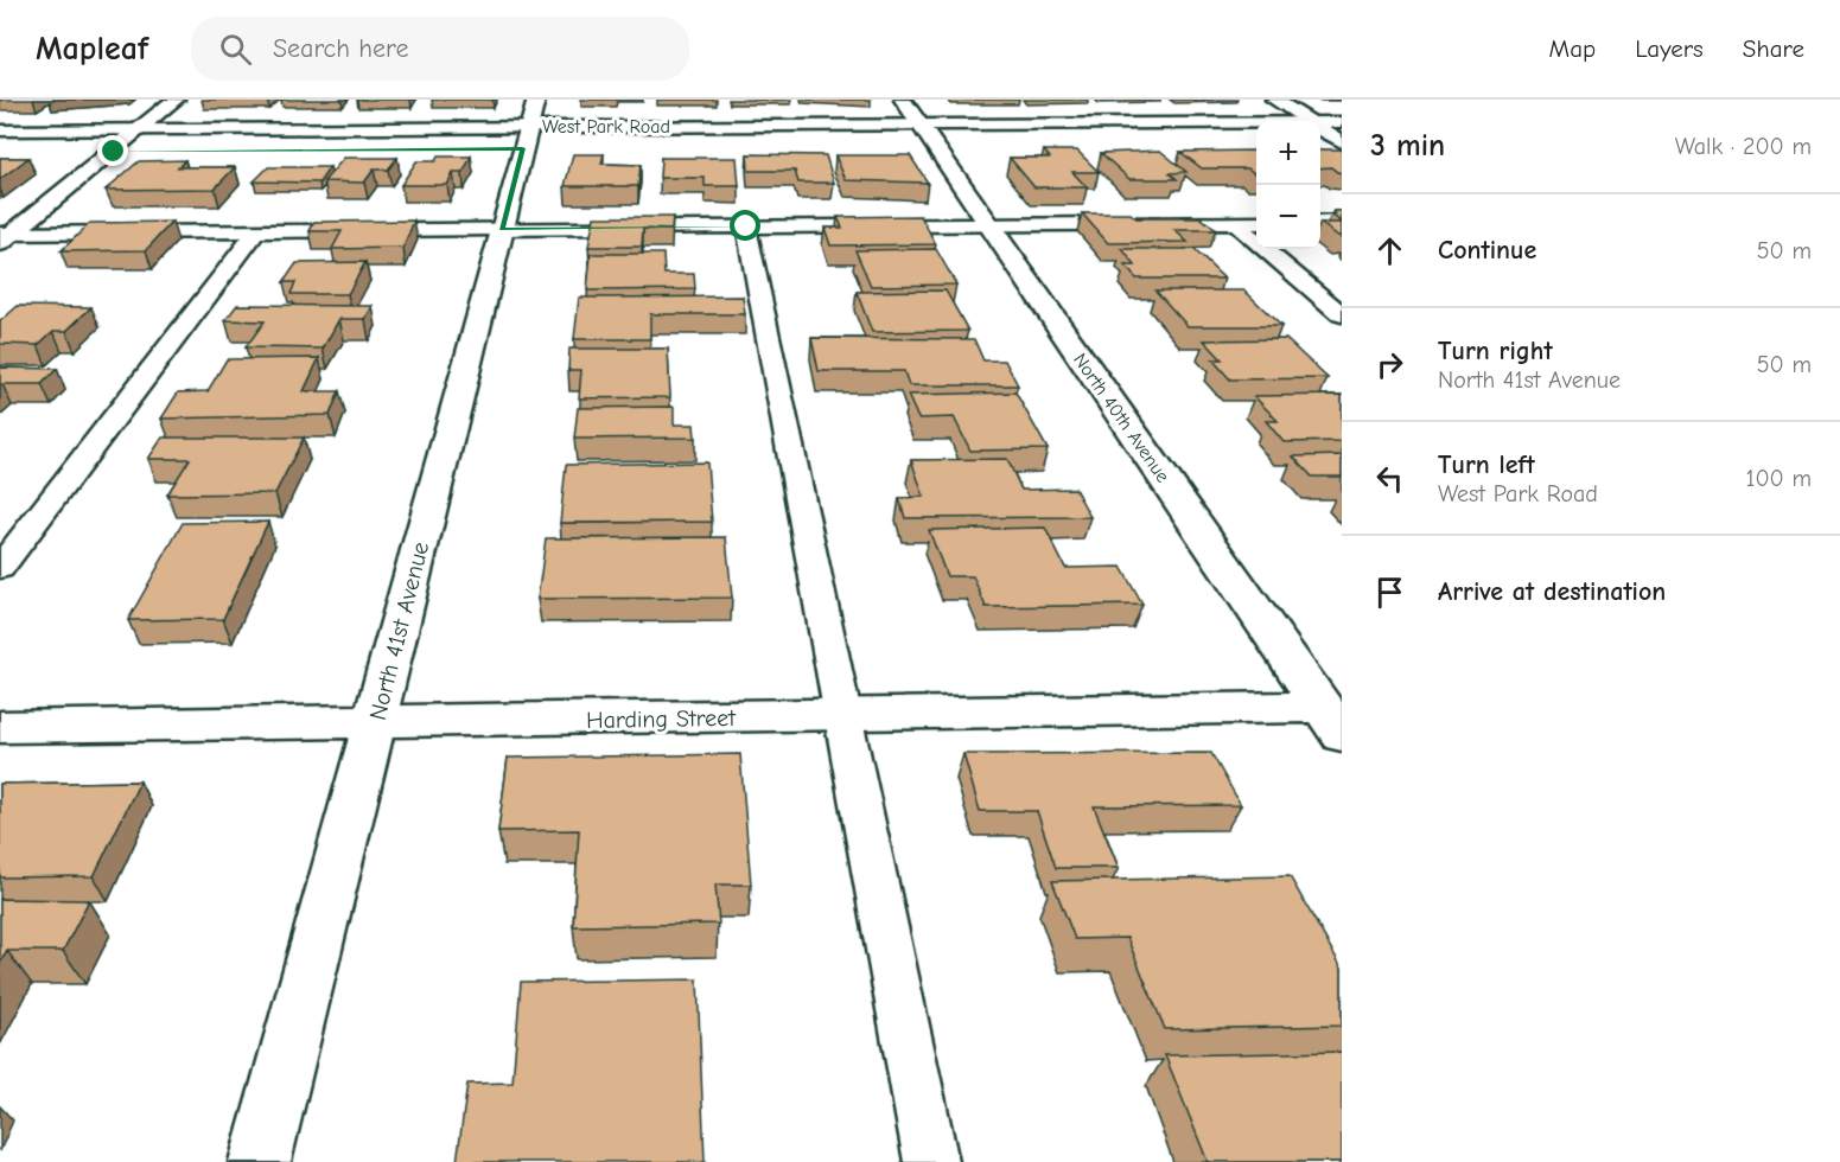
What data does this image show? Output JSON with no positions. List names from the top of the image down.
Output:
{
  "streets": {
    "street": [
      "West Park Road",
      "North 40th Avenue",
      "North 41st Avenue",
      "Harding Street"
    ]
  },
  "crossings": [
    ["West Park Road", "North 40th Avenue"],
    ["West Park Road", "North 41st Avenue"],
    ["North 40th Avenue", "Harding Street"],
    ["North 41st Avenue", "Harding Street"]
  ],
  "page": {
    "header": "Mapleaf",
    "search": "Search here",
    "nav": ["Map", "Layers", "Share"],
    "heading": ["3 min", "Walk · 200 m"],
    "map_buttons": ["+", "−"],
    "list": [
      ["Continue", "50 m"],
      ["Turn right", "North 41st Avenue", "50 m"],
      ["Turn left", "West Park Road", "100 m"],
      "Arrive at destination"
    ]
  }
}
